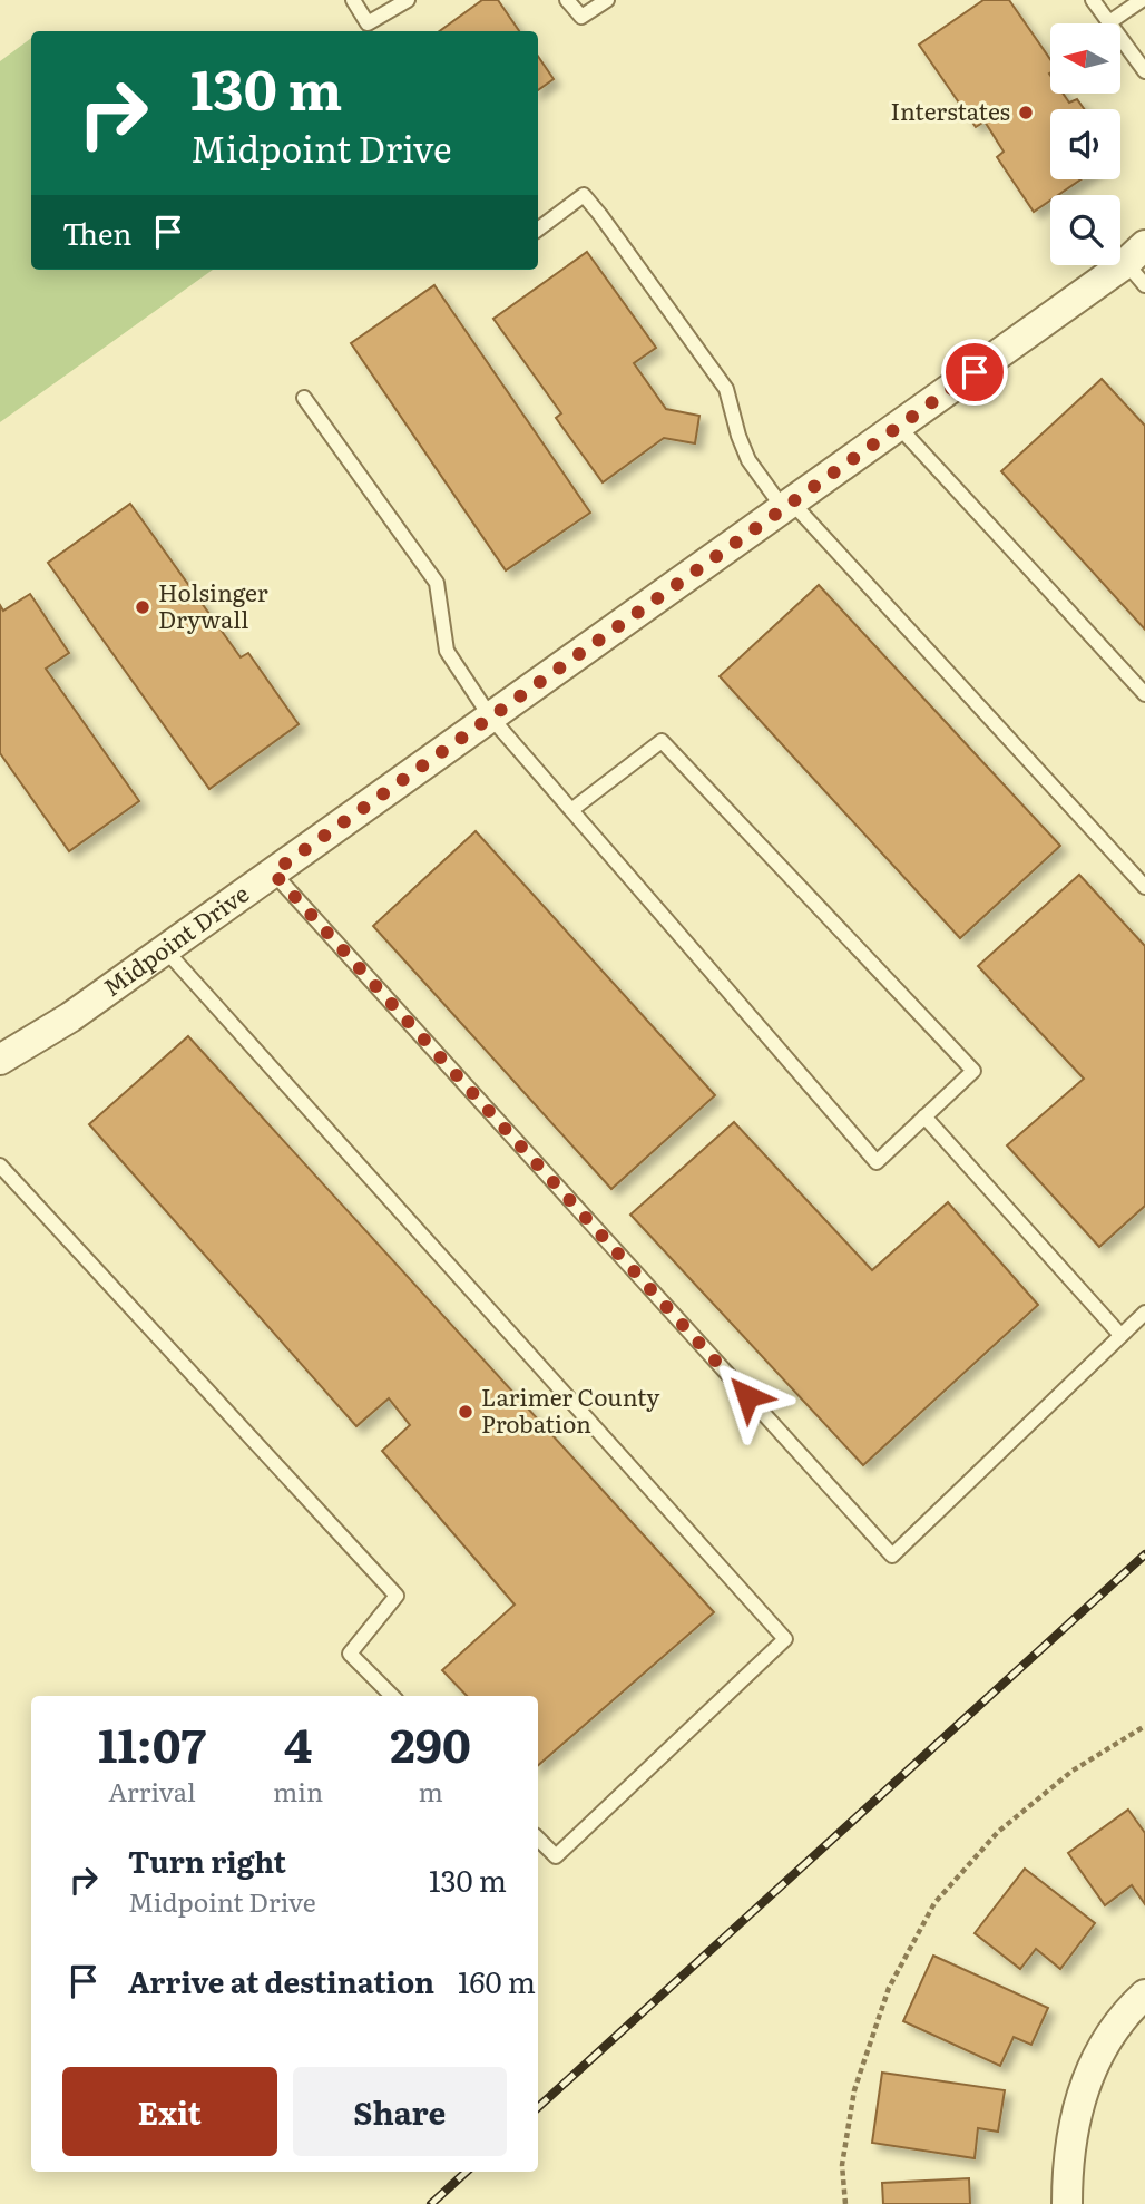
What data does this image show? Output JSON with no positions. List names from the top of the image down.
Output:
{
  "streets": {
    "street": ["Midpoint Drive"]
  },
  "places": ["Interstates", "Holsinger Drywall", "Larimer County Probation"],
  "north": "left",
  "page": {
    "turn": ["130 m", "Midpoint Drive"],
    "then": "Then",
    "eta": [
      "11:07",
      "Arrival",
      "4",
      "min",
      "290",
      "m"
    ],
    "list": [
      {
        "name": "Turn right",
        "note": "Midpoint Drive",
        "value": "130 m"
      },
      {
        "name": "Arrive at destination",
        "value": "160 m"
      }
    ],
    "buttons": ["Exit", "Share"]
  }
}
